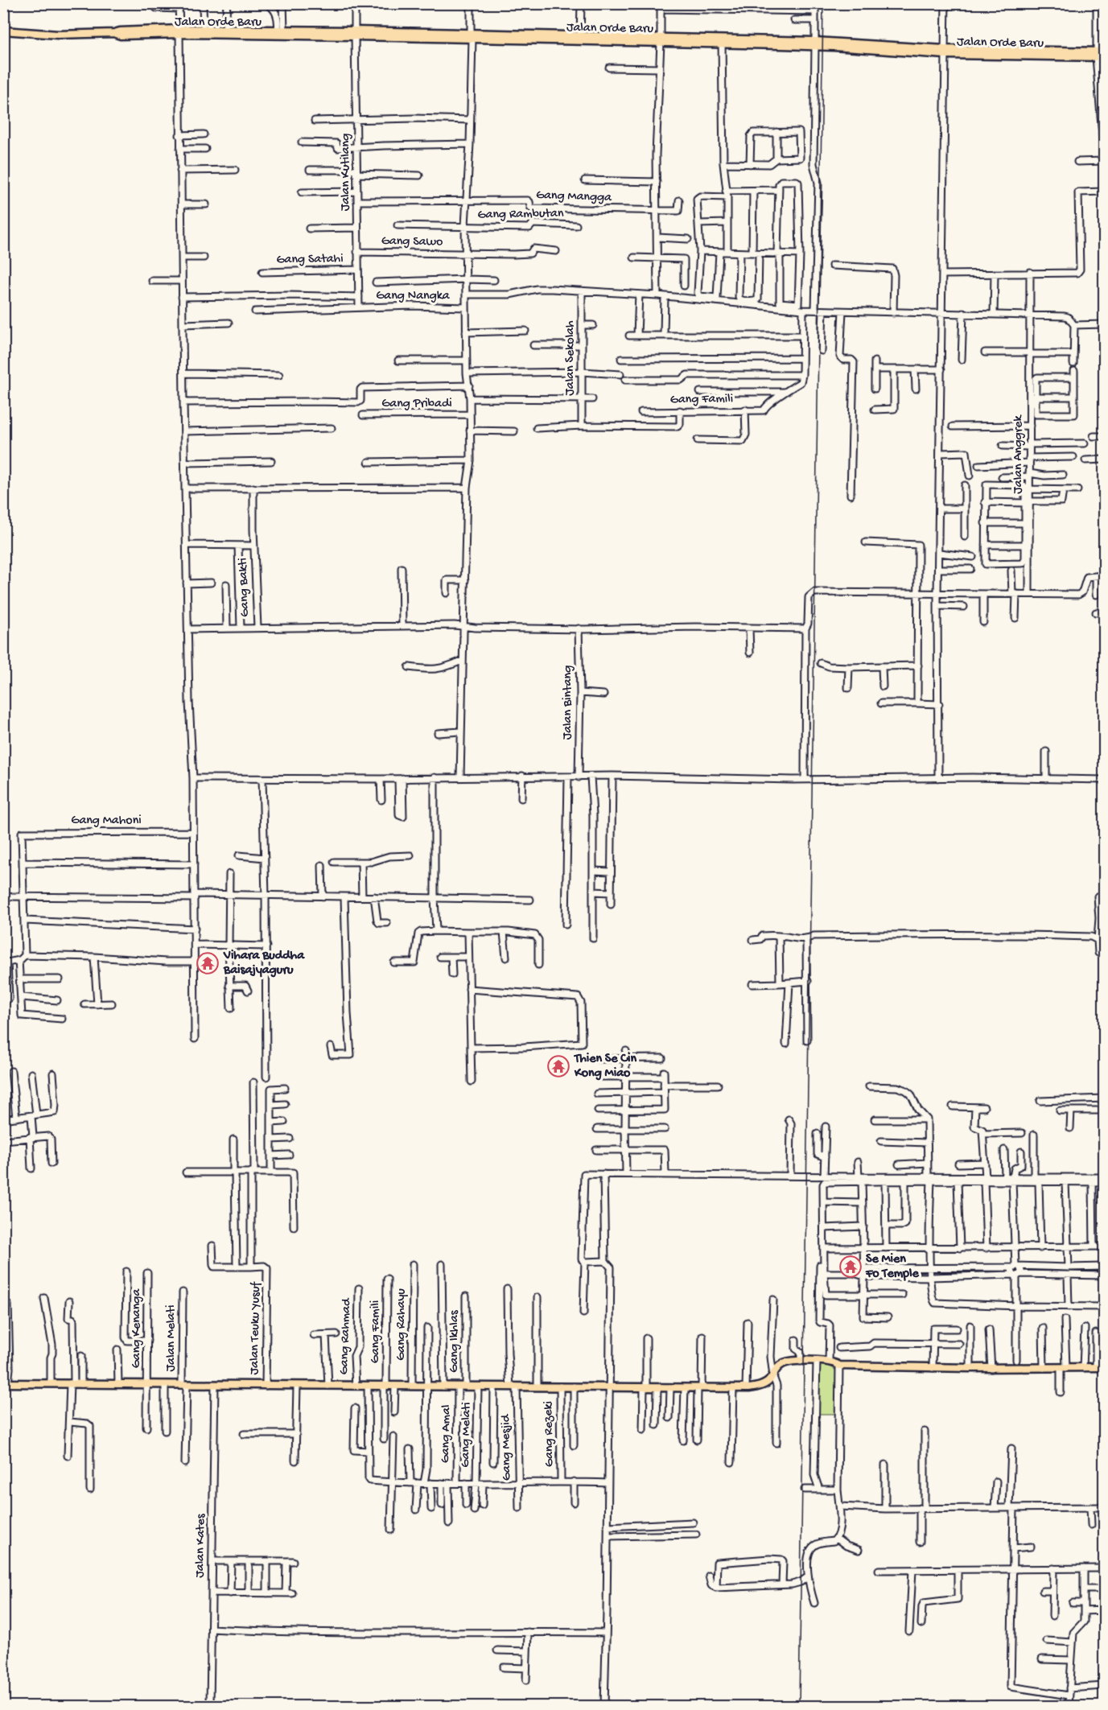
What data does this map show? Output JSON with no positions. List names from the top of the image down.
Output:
{
  "streets": {
    "main road": ["Jalan Orde Baru"],
    "street": [
      "Jalan Kutilang",
      "Gang Mangga",
      "Gang Rambutan",
      "Gang Sawo",
      "Gang Satahi",
      "Gang Nangka",
      "Jalan Sekolah",
      "Gang Famili",
      "Gang Pribadi",
      "Jalan Anggrek",
      "Gang Bakti",
      "Jalan Bintang",
      "Gang Mahoni",
      "Gang Rahayu",
      "Gang Kenanga",
      "Jalan Teuku Yusuf",
      "Gang Rahmad",
      "Jalan Melati",
      "Gang Ikhlas",
      "Gang Amal",
      "Gang Rezeki",
      "Gang Melati",
      "Gang Mesjid",
      "Jalan Kates"
    ]
  },
  "crossings": [
    ["Jalan Orde Baru", "Jalan Kutilang"],
    ["Jalan Kutilang", "Gang Sawo"],
    ["Jalan Kutilang", "Gang Satahi"],
    ["Jalan Kutilang", "Gang Nangka"]
  ],
  "places": {
    "temple": ["Vihara Buddha Baisajyaguru", "Thien Se Cin Kong Miao", "Se Mien Fo Temple"]
  }
}
